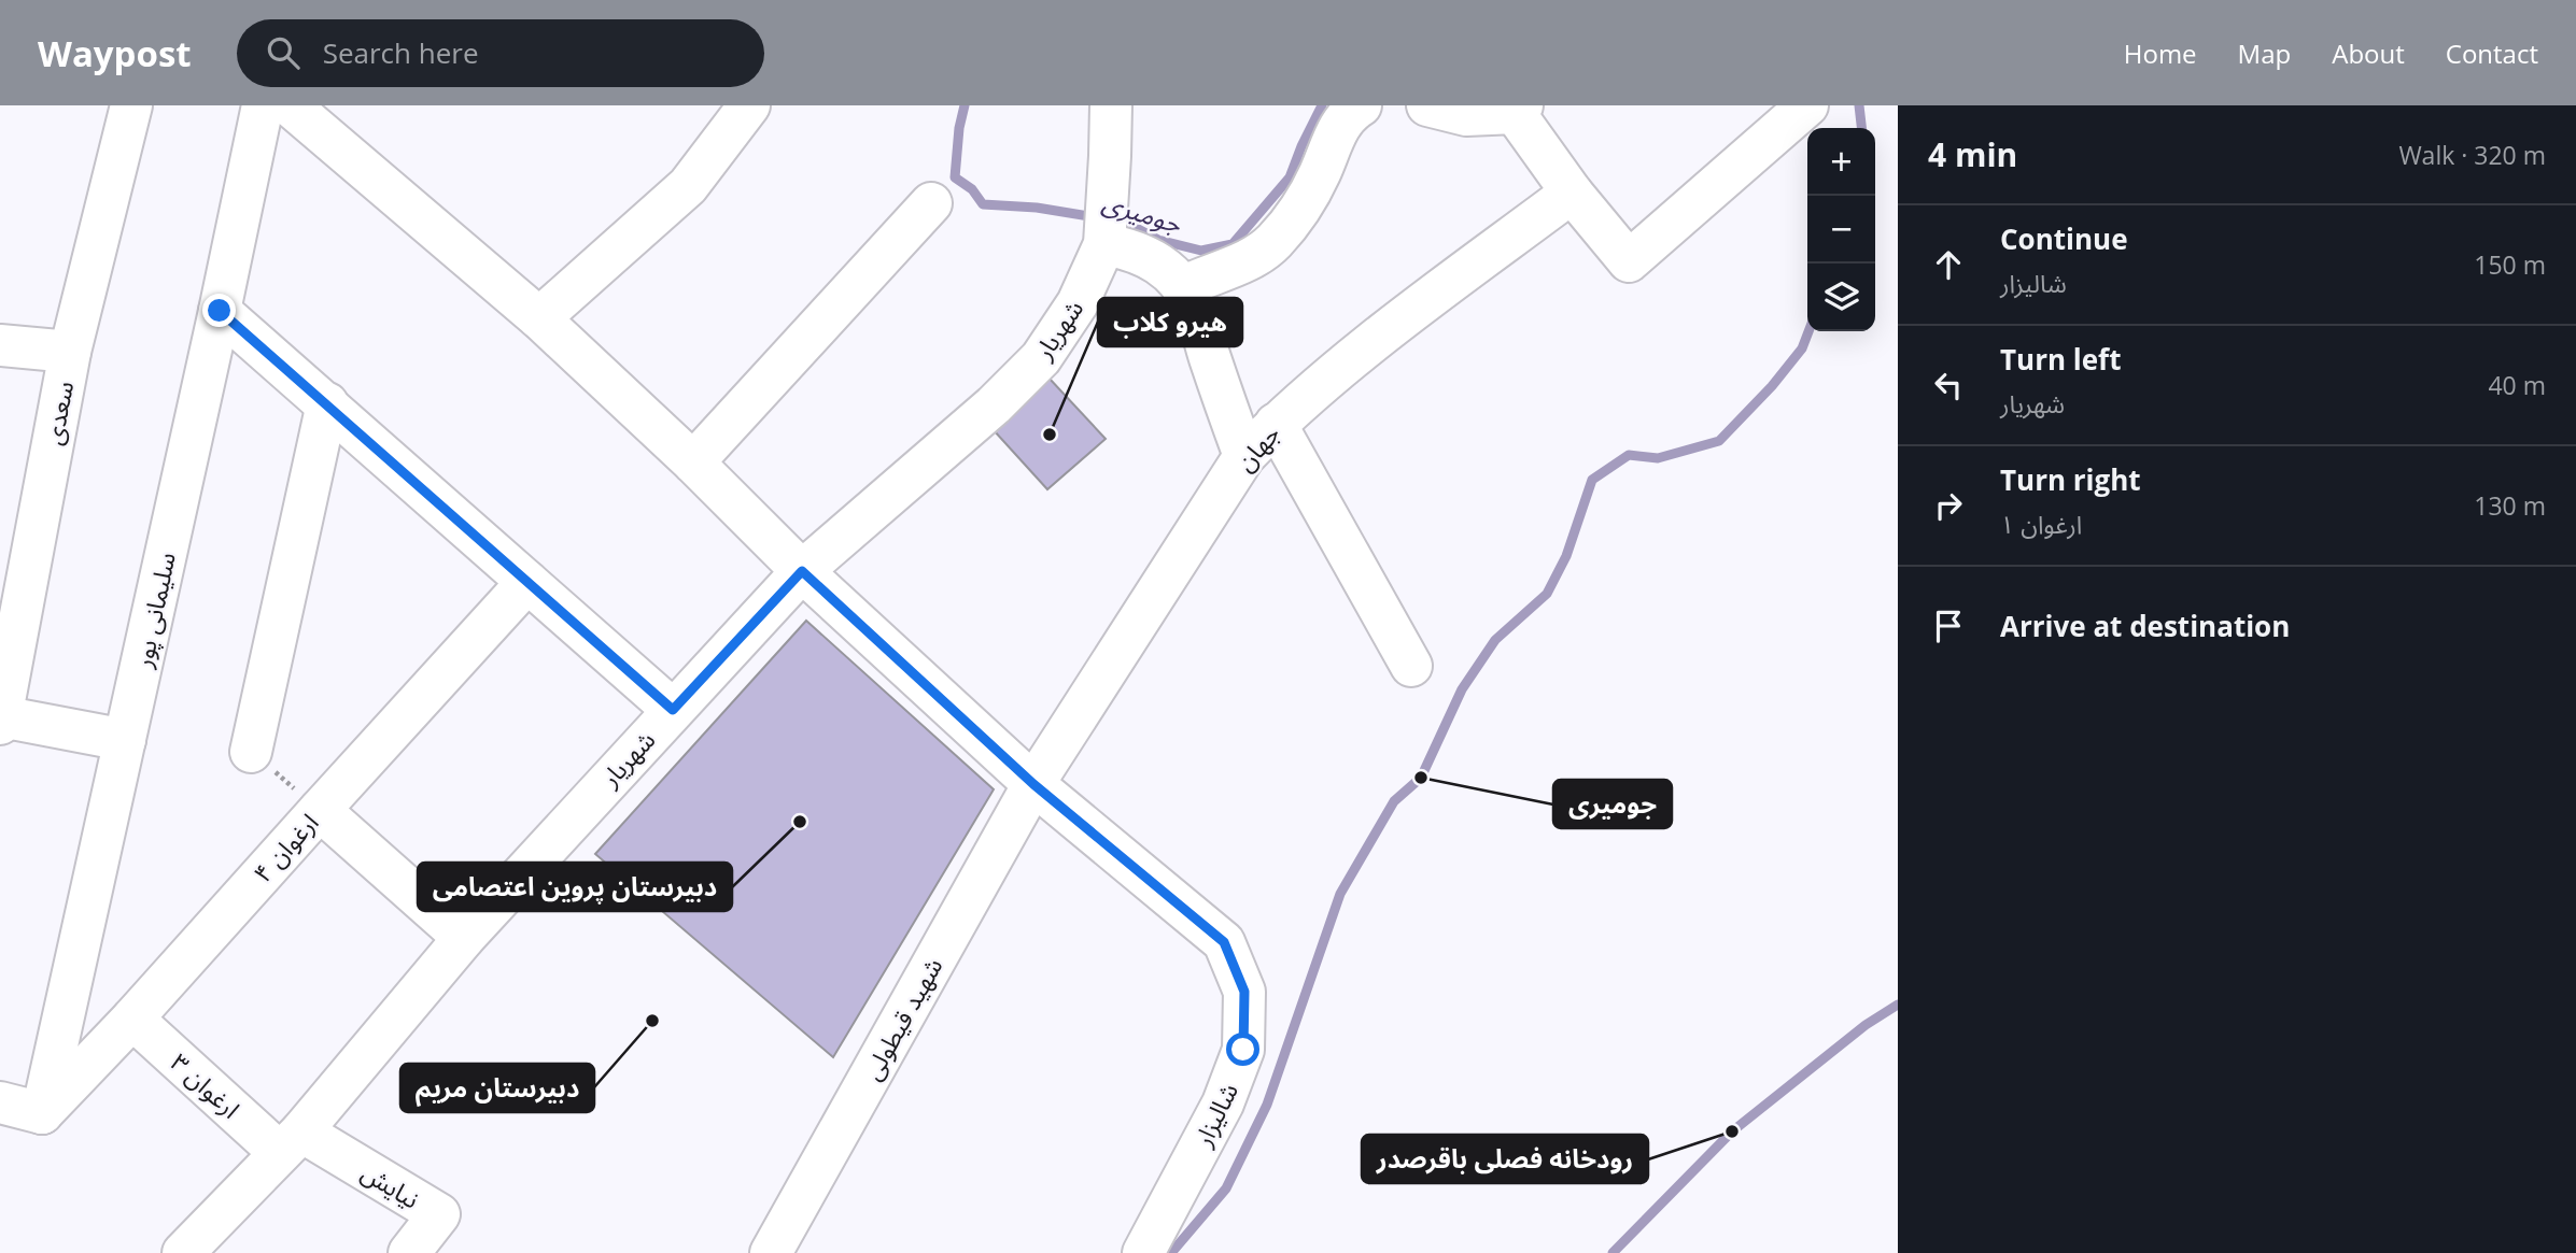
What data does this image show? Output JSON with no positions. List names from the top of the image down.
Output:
{
  "streets": {
    "street": [
      "شهریار",
      "سعدی",
      "جهان",
      "سلیمانی پور",
      "ارغوان ۴",
      "شهید قیطولی",
      "ارغوان ۳",
      "شالیزار",
      "نیایش"
    ]
  },
  "crossings": [
    ["شهریار", "ارغوان ۳"],
    ["شهریار", "شالیزار"],
    ["شهریار", "نیایش"],
    ["جهان", "شهید قیطولی"],
    ["جهان", "شالیزار"],
    ["سلیمانی پور", "ارغوان ۴"],
    ["ارغوان ۴", "ارغوان ۳"],
    ["شهید قیطولی", "شالیزار"],
    ["ارغوان ۳", "نیایش"]
  ],
  "water": ["جومیری"],
  "places": [
    "هیرو کلاب",
    "جومیری",
    "دبیرستان پروین اعتصامی",
    "دبیرستان مریم",
    "رودخانه فصلی باقرصدر"
  ],
  "page": {
    "header": "Waypost",
    "search": "Search here",
    "nav": [
      "Home",
      "Map",
      "About",
      "Contact"
    ],
    "heading": ["4 min", "Walk · 320 m"],
    "map_buttons": ["+", "−"],
    "list": [
      ["Continue", "شالیزار", "150 m"],
      ["Turn left", "شهریار", "40 m"],
      ["Turn right", "ارغوان ۱", "130 m"],
      "Arrive at destination"
    ]
  }
}
